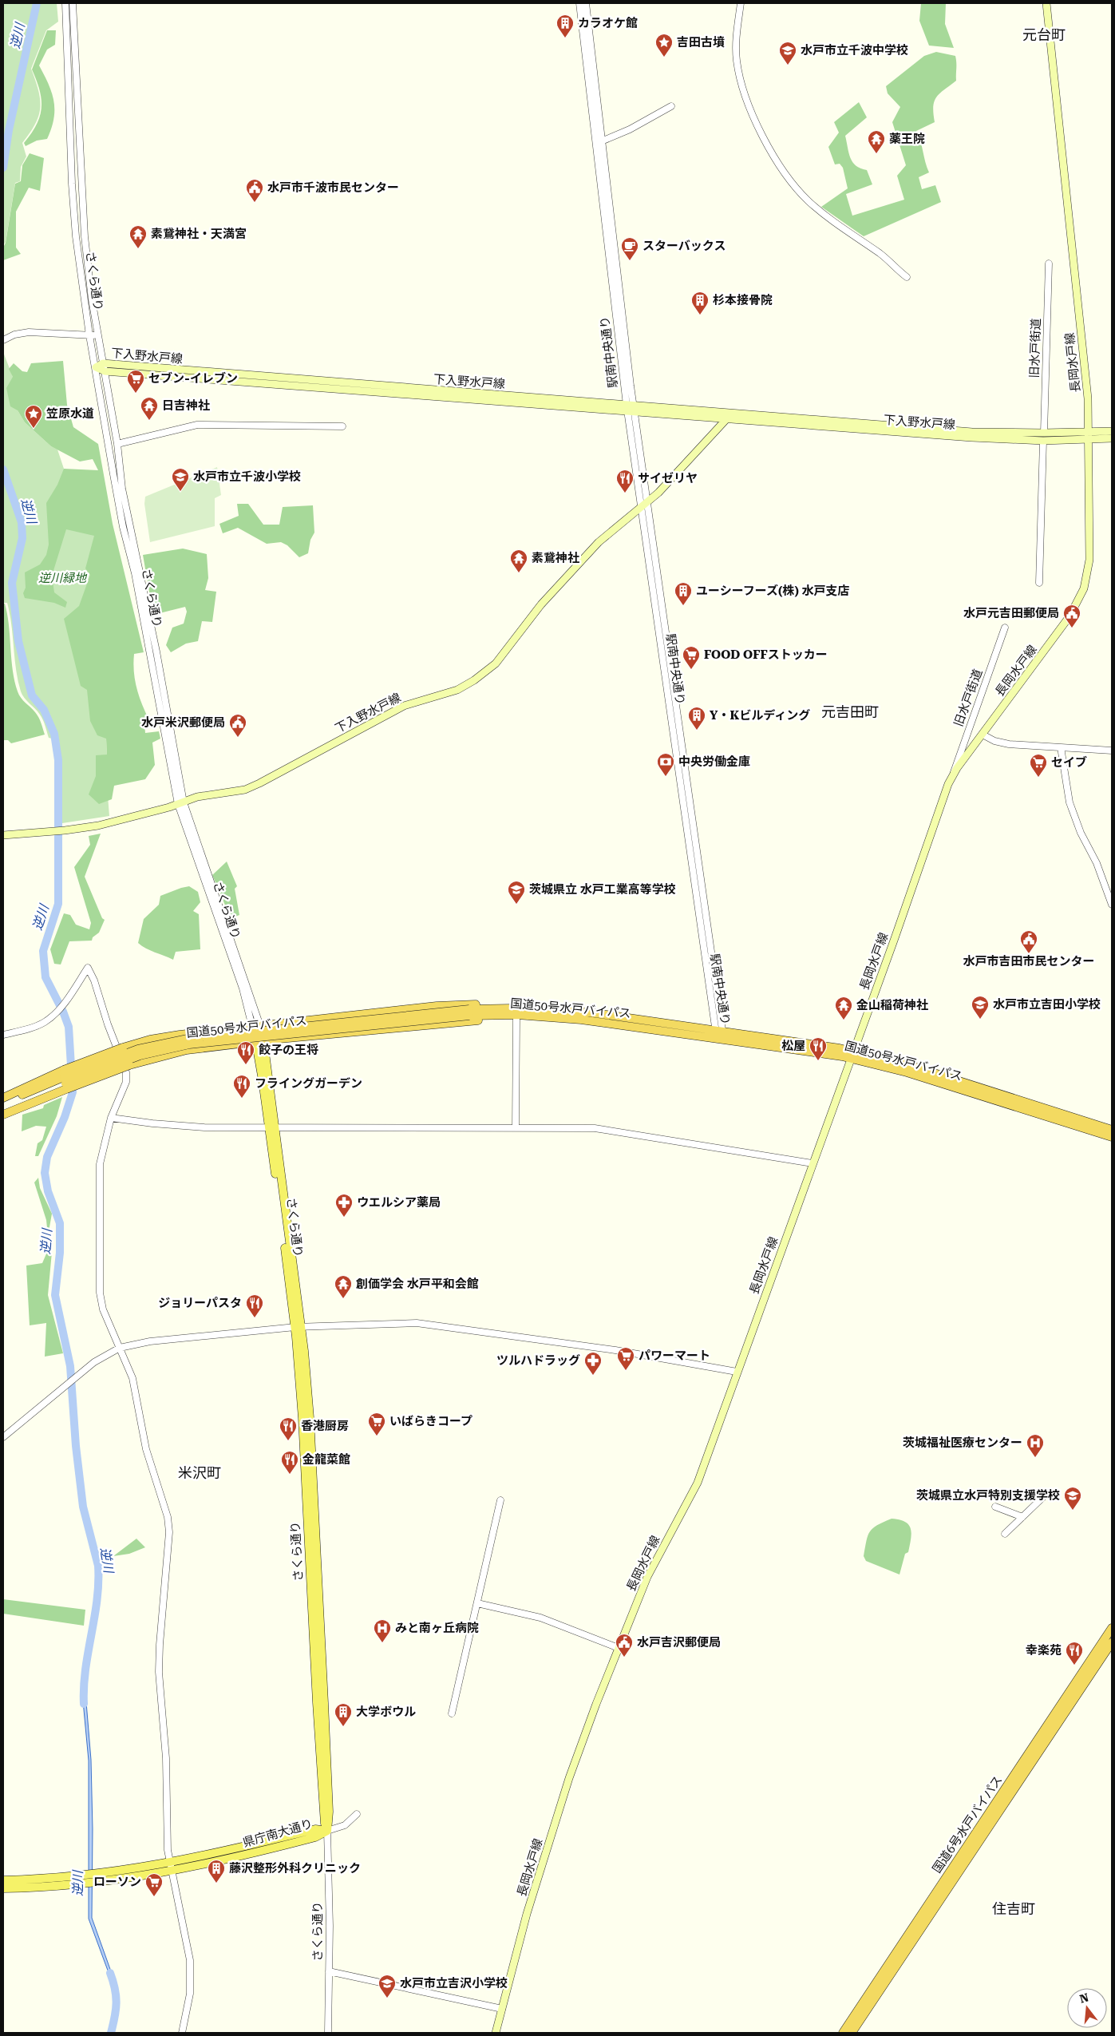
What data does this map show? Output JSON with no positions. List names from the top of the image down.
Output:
{
  "streets": {
    "highway": ["国道50号水戸バイパス", "国道6号水戸バイパス"],
    "main road": [
      "さくら通り",
      "下入野水戸線",
      "長岡水戸線",
      "県庁南大通り"
    ],
    "street": ["旧水戸街道", "駅南中央通り"]
  },
  "crossings": [
    ["さくら通り", "下入野水戸線"],
    ["さくら通り", "県庁南大通り"],
    ["旧水戸街道", "下入野水戸線"],
    ["旧水戸街道", "長岡水戸線"],
    ["駅南中央通り", "下入野水戸線"],
    ["駅南中央通り", "国道50号水戸バイパス"],
    ["下入野水戸線", "長岡水戸線"],
    ["長岡水戸線", "国道50号水戸バイパス"]
  ],
  "districts": [
    "元台町",
    "元吉田町",
    "米沢町",
    "住吉町"
  ],
  "water": ["逆川"],
  "parks": ["逆川緑地"],
  "places": {
    "building": [
      "カラオケ館",
      "杉本接骨院",
      "ユーシーフーズ(株) 水戸支店",
      "Y・Kビルディング",
      "大学ボウル",
      "藤沢整形外科クリニック"
    ],
    "place": ["吉田古墳", "笠原水道"],
    "school or university": [
      "水戸市立千波中学校",
      "水戸市立千波小学校",
      "茨城県立 水戸工業高等学校",
      "水戸市立吉田小学校",
      "茨城県立水戸特別支援学校",
      "水戸市立吉沢小学校"
    ],
    "temple": [
      "薬王院",
      "素鵞神社・天満宮",
      "日吉神社",
      "素鵞神社",
      "金山稲荷神社",
      "創価学会 水戸平和会館"
    ],
    "public building": [
      "水戸市千波市民センター",
      "水戸元吉田郵便局",
      "水戸米沢郵便局",
      "水戸市吉田市民センター",
      "水戸吉沢郵便局"
    ],
    "cafe": ["スターバックス"],
    "supermarket": [
      "セブン-イレブン",
      "FOOD OFFストッカー",
      "セイブ",
      "パワーマート",
      "いばらきコープ",
      "ローソン"
    ],
    "restaurant": [
      "サイゼリヤ",
      "松屋",
      "餃子の王将",
      "フライングガーデン",
      "ジョリーパスタ",
      "香港厨房",
      "金龍菜館",
      "幸楽苑"
    ],
    "bank": ["中央労働金庫"],
    "pharmacy": ["ウエルシア薬局", "ツルハドラッグ"],
    "hospital": ["茨城福祉医療センター", "みと南ヶ丘病院"]
  },
  "north": "top"
}
